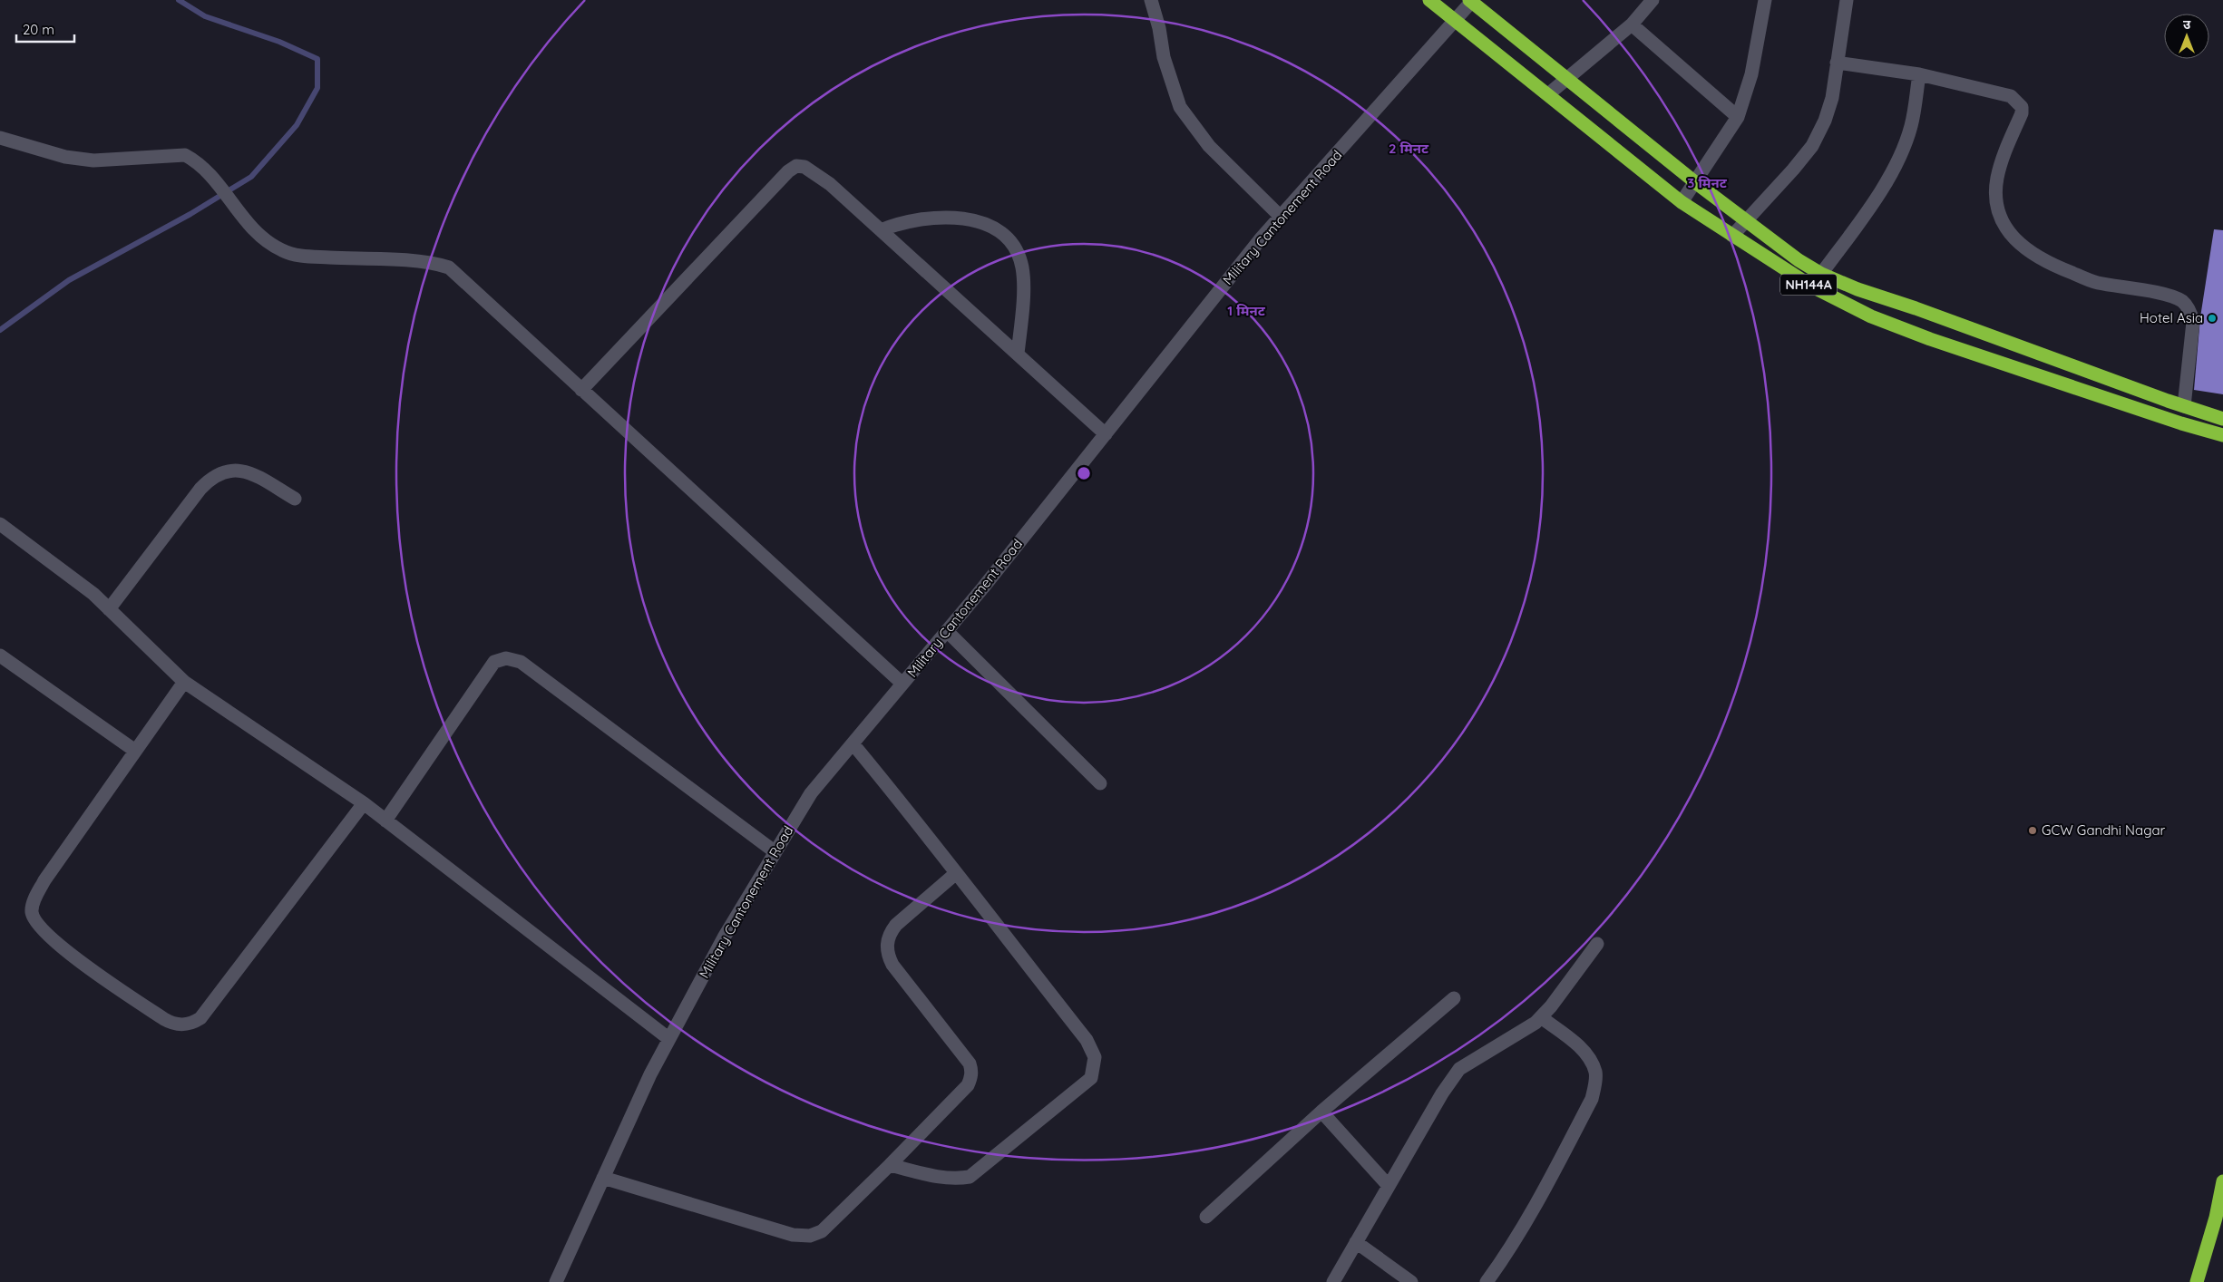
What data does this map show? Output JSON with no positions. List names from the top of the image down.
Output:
{
  "streets": {
    "highway": ["NH144A"],
    "street": ["Military Cantonement Road"]
  },
  "crossings": [
    ["Military Cantonement Road", "NH144A"]
  ],
  "places": ["Hotel Asia", "GCW Gandhi Nagar"],
  "scale_bar": "20 m",
  "north": "top",
  "rings": ["2 मिनट", "3 मिनट", "1 मिनट"]
}
